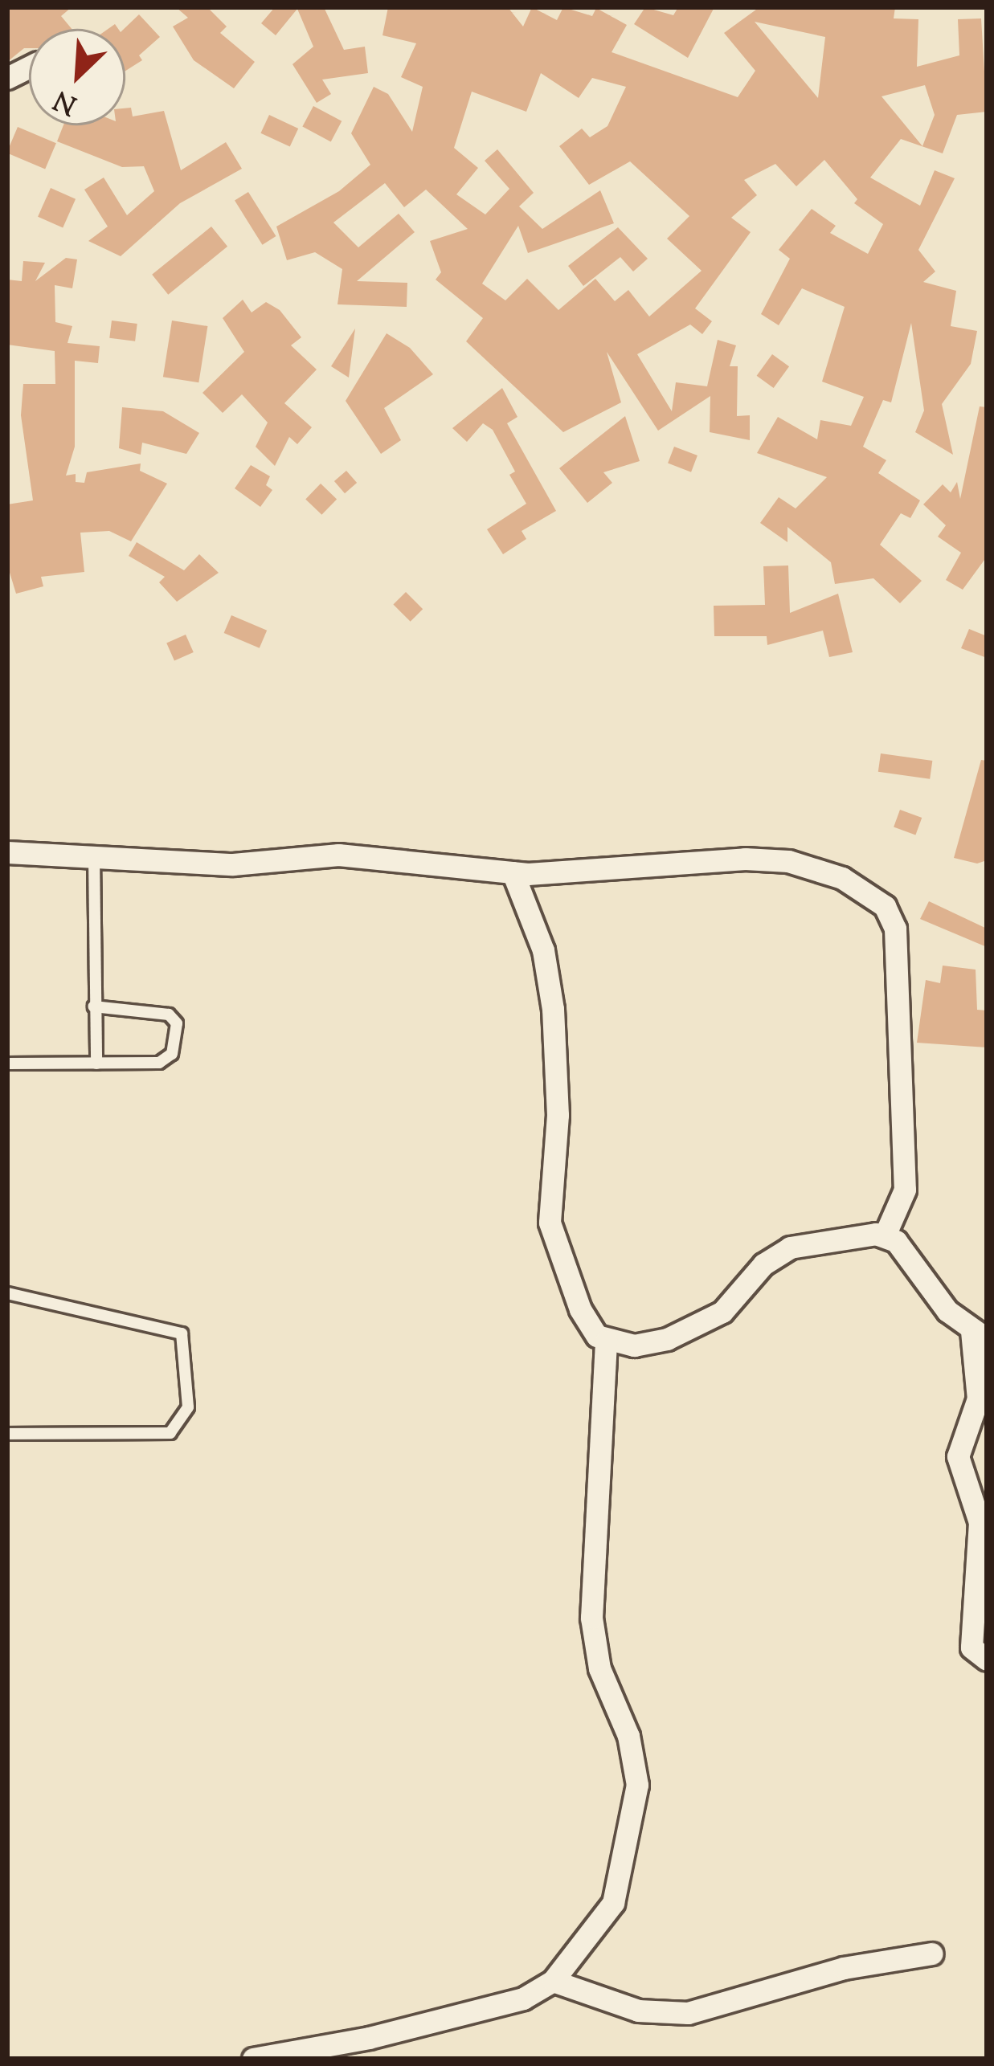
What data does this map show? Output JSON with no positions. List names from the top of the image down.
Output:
{
  "north": "bottom left"
}
